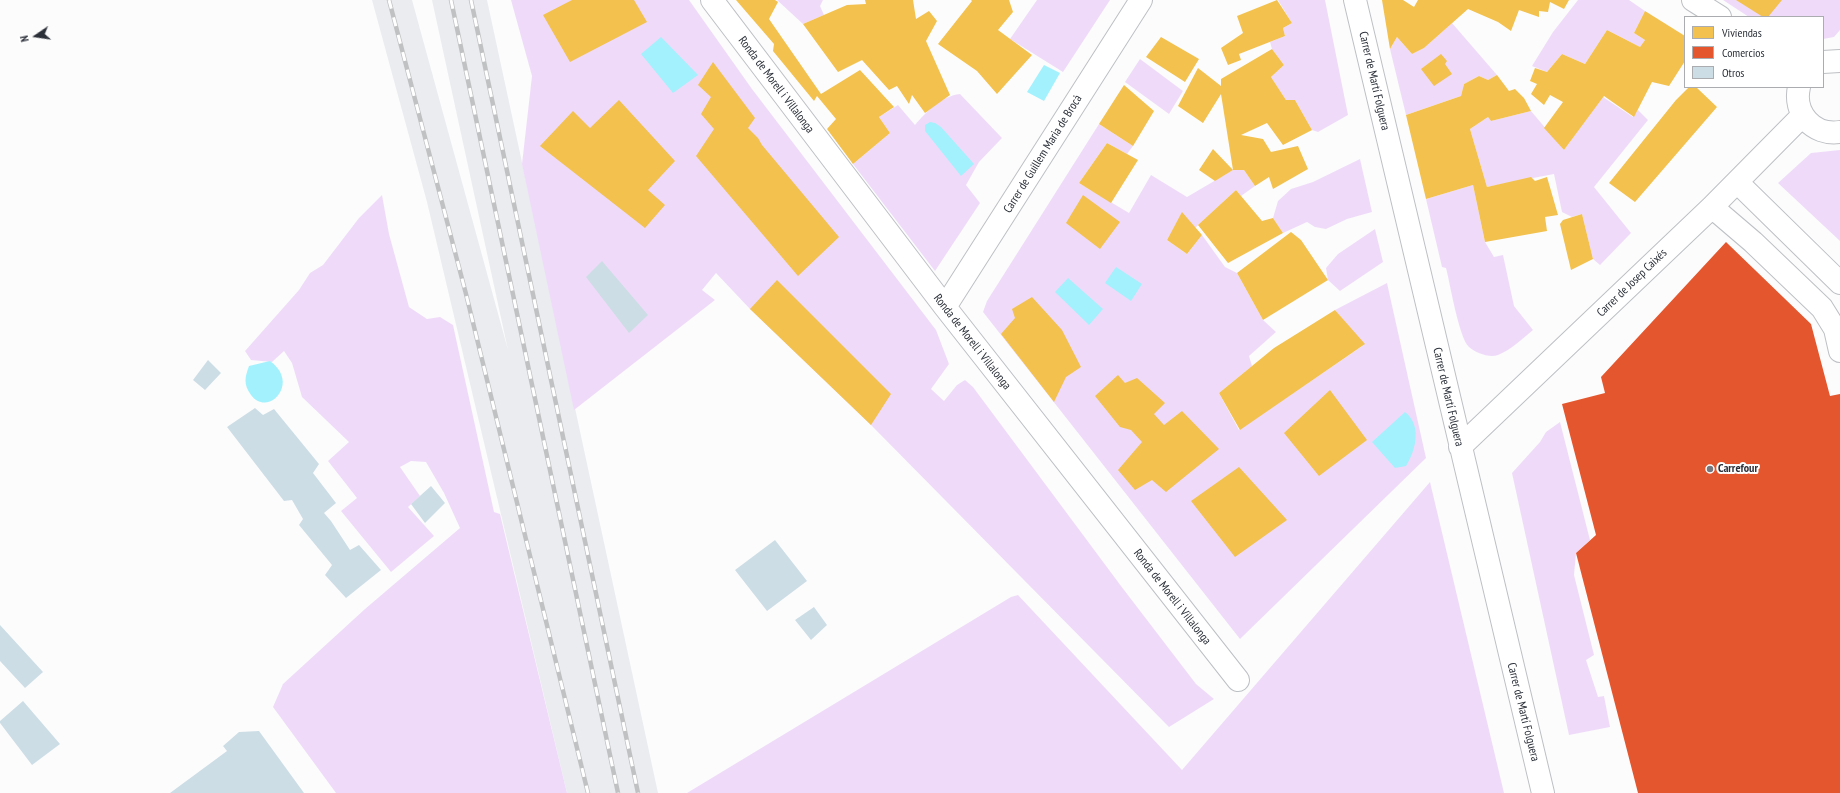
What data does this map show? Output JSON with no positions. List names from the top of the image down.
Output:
{
  "streets": {
    "street": [
      "Carrer de Martí Folguera",
      "Ronda de Morell i Villalonga",
      "Carrer de Guillem Maria de Brocà",
      "Carrer de Josep Caixés"
    ]
  },
  "crossings": [
    ["Carrer de Martí Folguera", "Carrer de Josep Caixés"],
    ["Ronda de Morell i Villalonga", "Carrer de Guillem Maria de Brocà"]
  ],
  "places": ["Carrefour"],
  "legend": ["Viviendas", "Comercios", "Otros"],
  "north": "left"
}
